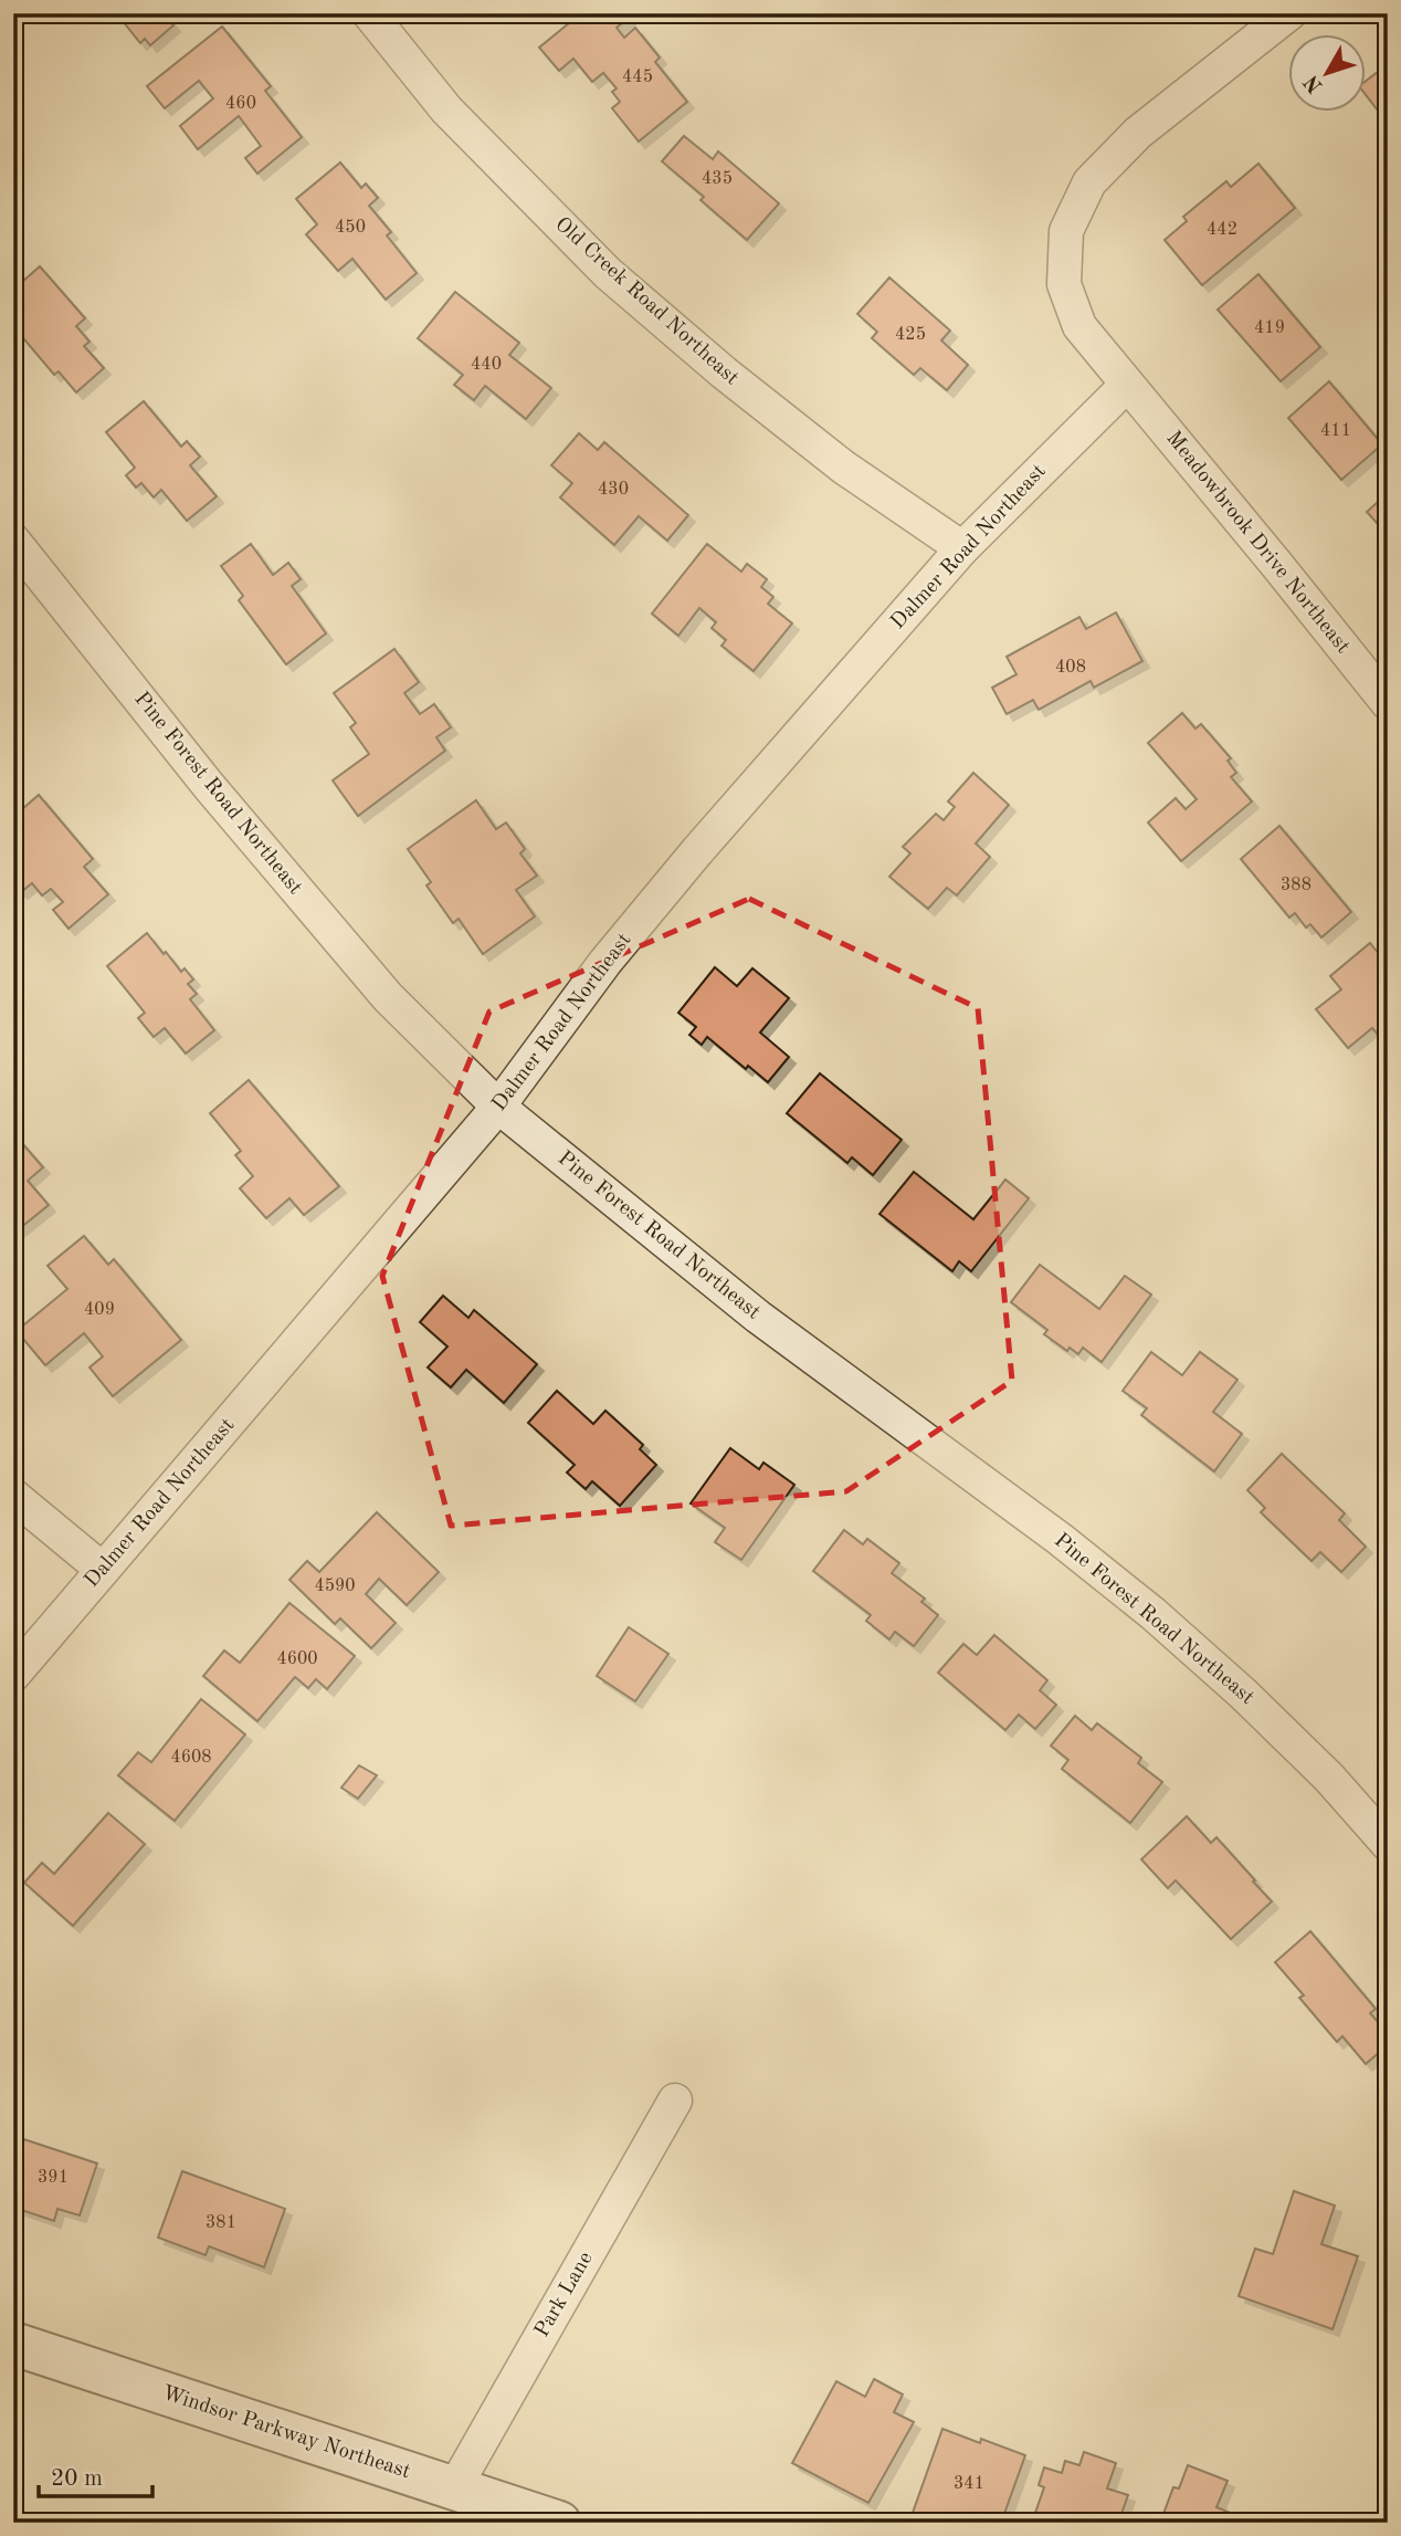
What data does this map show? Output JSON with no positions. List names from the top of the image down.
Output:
{
  "streets": {
    "street": [
      "Old Creek Road Northeast",
      "Meadowbrook Drive Northeast",
      "Dalmer Road Northeast",
      "Pine Forest Road Northeast",
      "Park Lane",
      "Windsor Parkway Northeast"
    ]
  },
  "crossings": [
    ["Old Creek Road Northeast", "Dalmer Road Northeast"],
    ["Meadowbrook Drive Northeast", "Dalmer Road Northeast"],
    ["Dalmer Road Northeast", "Pine Forest Road Northeast"],
    ["Park Lane", "Windsor Parkway Northeast"]
  ],
  "house_numbers": [
    "445",
    "460",
    "435",
    "450",
    "442",
    "419",
    "425",
    "440",
    "411",
    "430",
    "408",
    "388",
    "409",
    "4590",
    "4600",
    "4608",
    "391",
    "381",
    "341"
  ],
  "scale_bar": "20 m",
  "north": "bottom left"
}
